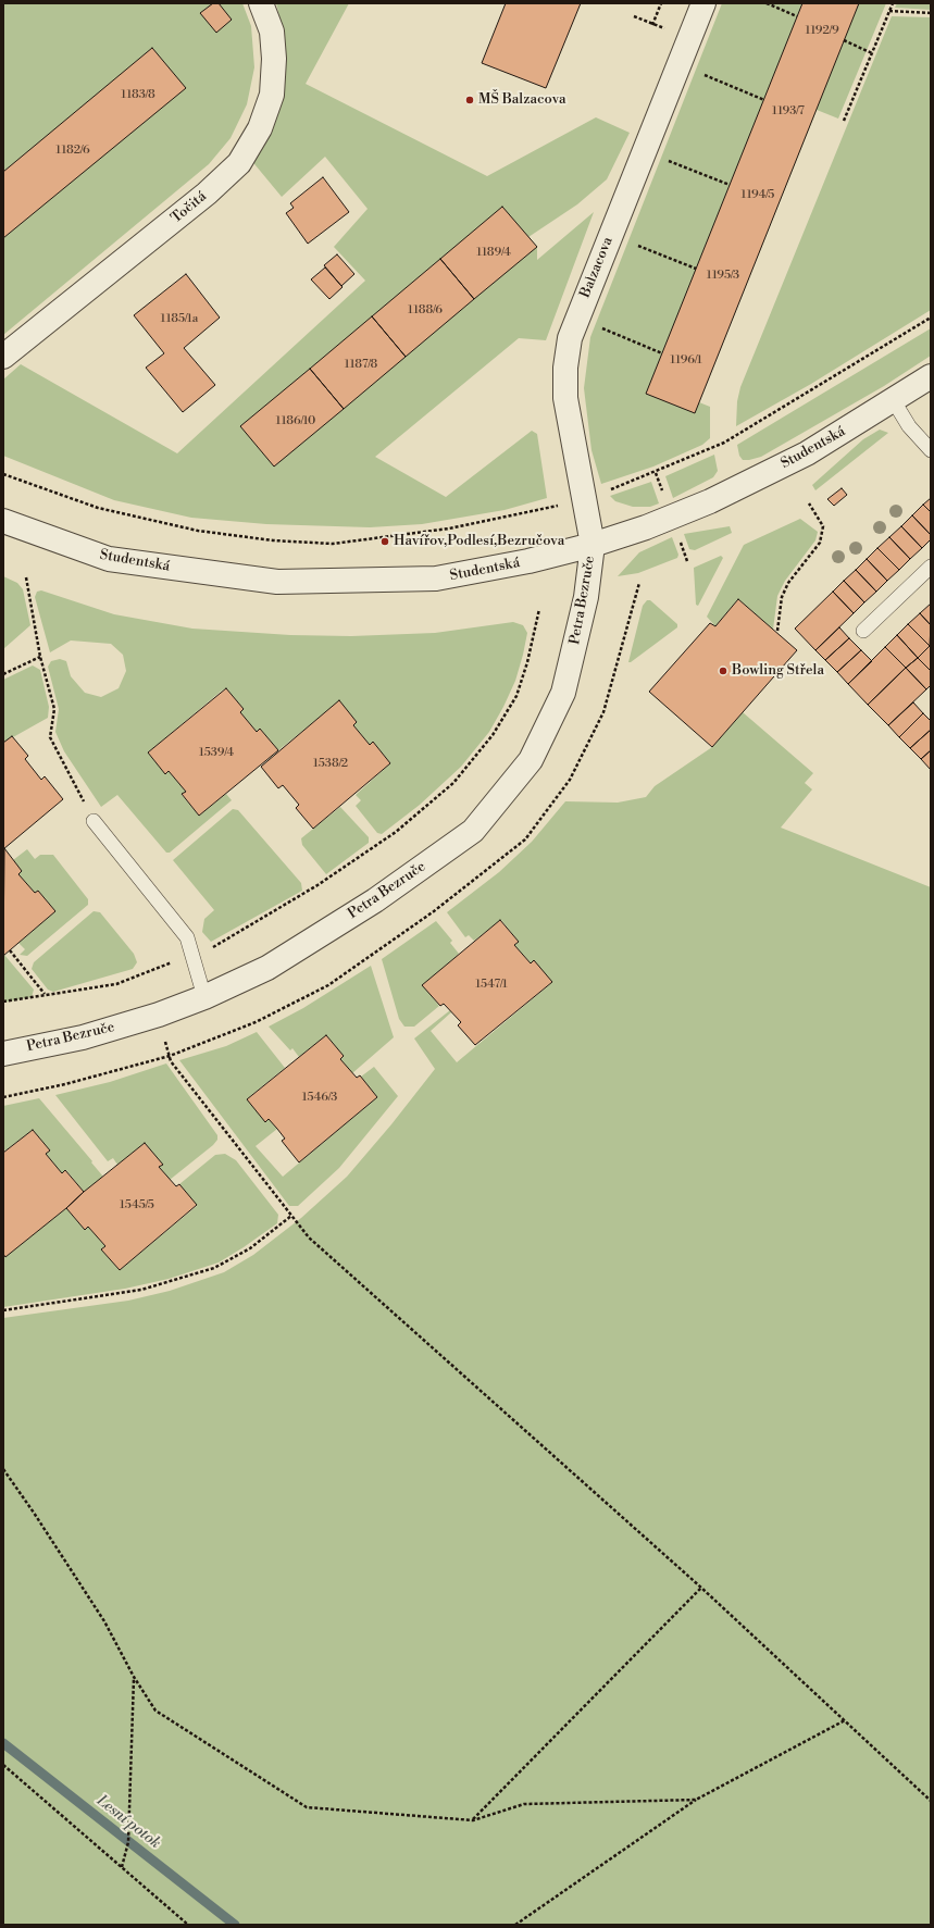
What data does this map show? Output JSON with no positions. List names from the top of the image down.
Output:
{
  "streets": {
    "street": [
      "Točitá",
      "Balzacova",
      "Studentská",
      "Petra Bezruče"
    ]
  },
  "crossings": [
    ["Balzacova", "Studentská"],
    ["Balzacova", "Petra Bezruče"],
    ["Studentská", "Petra Bezruče"]
  ],
  "water": ["Lesní potok"],
  "places": ["MŠ Balzacova", "Havířov,Podlesí,Bezručova", "Bowling Střela"],
  "house_numbers": [
    "1192/9",
    "1183/8",
    "1193/7",
    "1182/6",
    "1194/5",
    "1189/4",
    "1195/3",
    "1188/6",
    "1185/1a",
    "1196/1",
    "1187/8",
    "1186/10",
    "1539/4",
    "1538/2",
    "1547/1",
    "1546/3",
    "1545/5"
  ]
}
